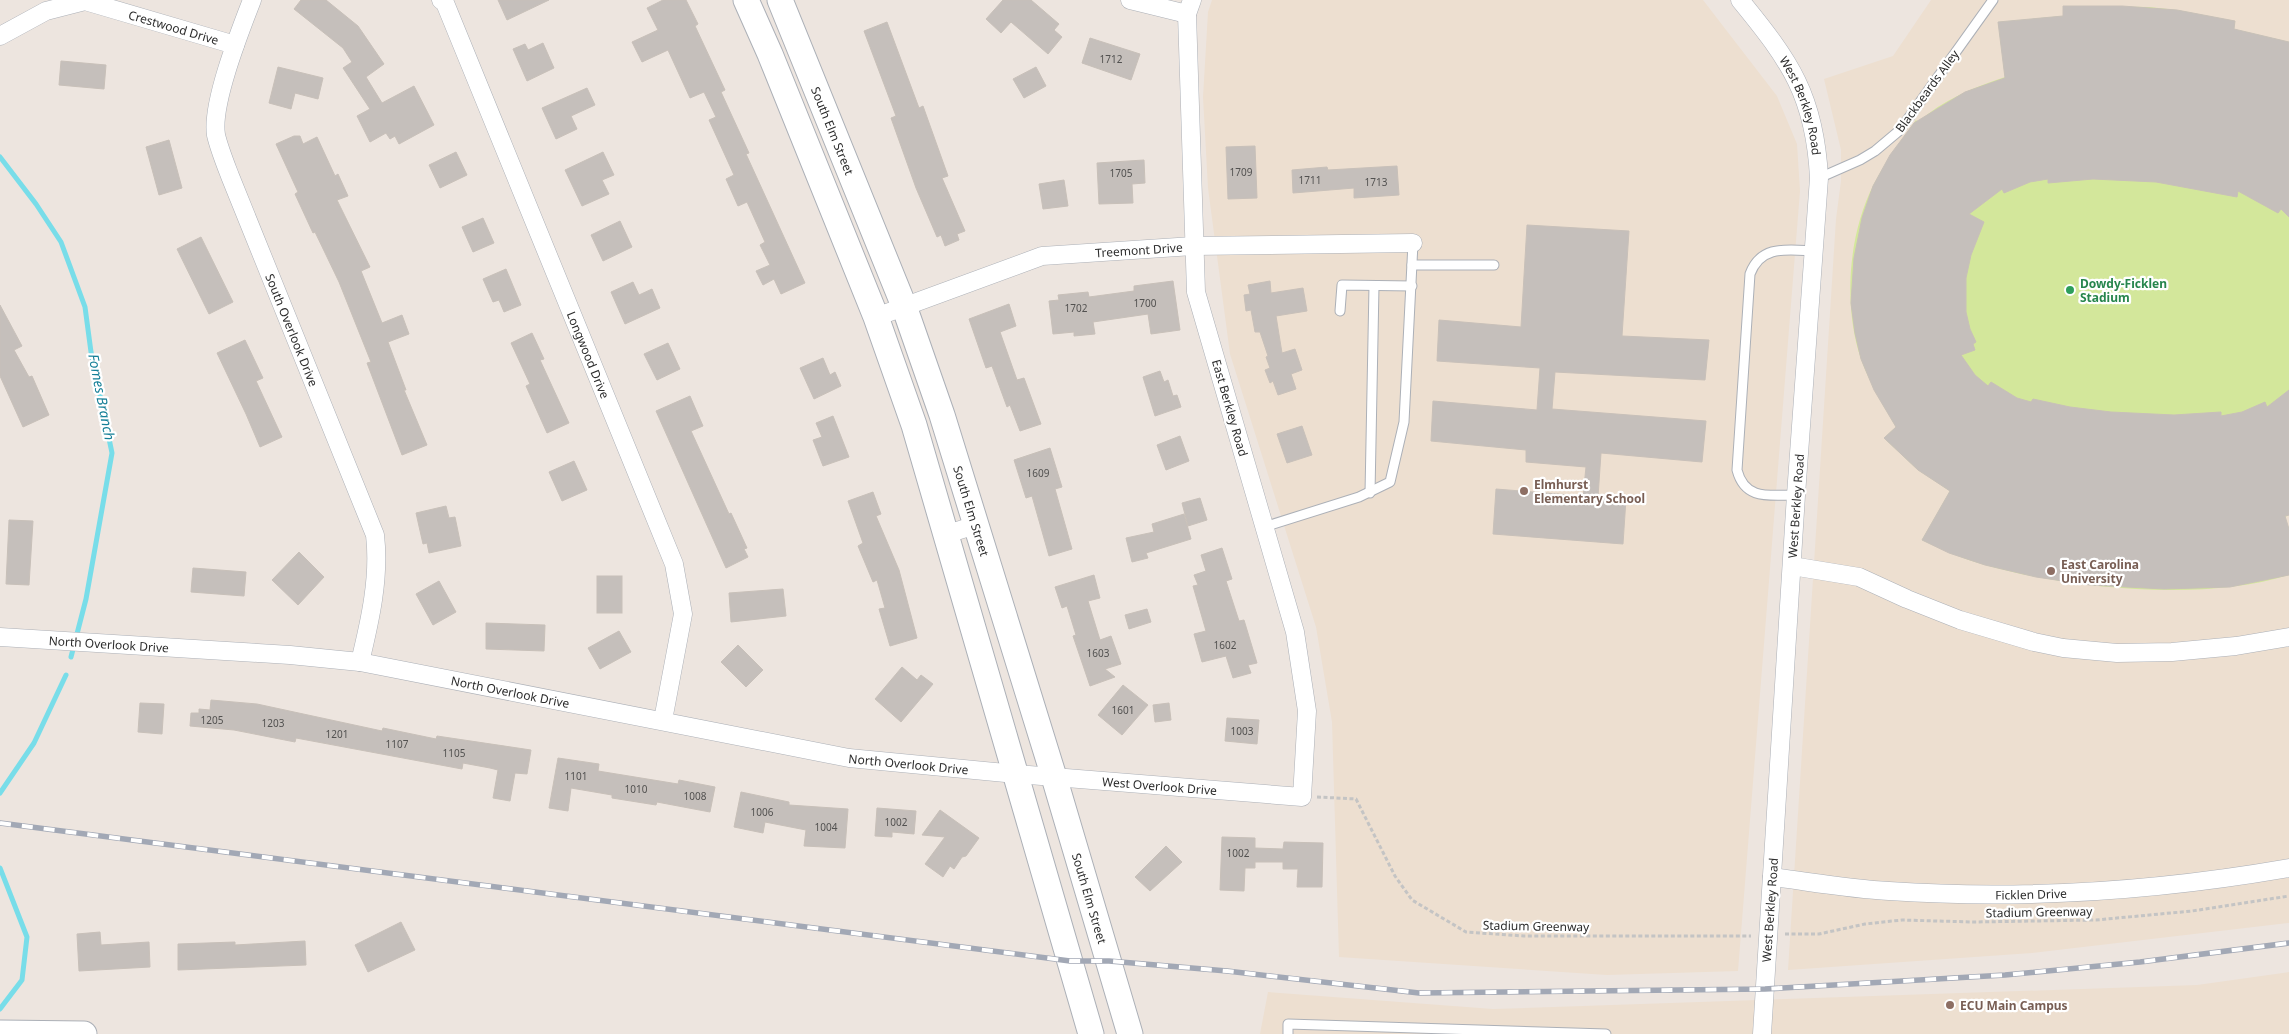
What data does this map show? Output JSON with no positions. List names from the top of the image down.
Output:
{
  "streets": {
    "street": [
      "Crestwood Drive",
      "West Berkley Road",
      "South Elm Street",
      "Treemont Drive",
      "South Overlook Drive",
      "Longwood Drive",
      "East Berkley Road",
      "North Overlook Drive",
      "West Overlook Drive",
      "Ficklen Drive"
    ],
    "lane": ["Blackbeards Alley"],
    "path": ["Stadium Greenway"]
  },
  "crossings": [
    ["Crestwood Drive", "South Overlook Drive"],
    ["Blackbeards Alley", "West Berkley Road"],
    ["West Berkley Road", "Ficklen Drive"],
    ["South Elm Street", "Treemont Drive"],
    ["South Elm Street", "West Overlook Drive"],
    ["Treemont Drive", "East Berkley Road"],
    ["South Overlook Drive", "North Overlook Drive"],
    ["Longwood Drive", "North Overlook Drive"],
    ["East Berkley Road", "West Overlook Drive"],
    ["East Berkley Road", "Stadium Greenway"],
    ["North Overlook Drive", "West Overlook Drive"],
    ["West Overlook Drive", "Stadium Greenway"]
  ],
  "water": ["Fomes Branch"],
  "places": [
    "Dowdy-Ficklen Stadium",
    "Elmhurst Elementary School",
    "East Carolina University",
    "ECU Main Campus"
  ],
  "house_numbers": [
    "1712",
    "1709",
    "1705",
    "1711",
    "1713",
    "1700",
    "1702",
    "1609",
    "1602",
    "1603",
    "1601",
    "1205",
    "1203",
    "1003",
    "1201",
    "1107",
    "1105",
    "1101",
    "1010",
    "1008",
    "1006",
    "1002",
    "1004",
    "1002"
  ]
}
